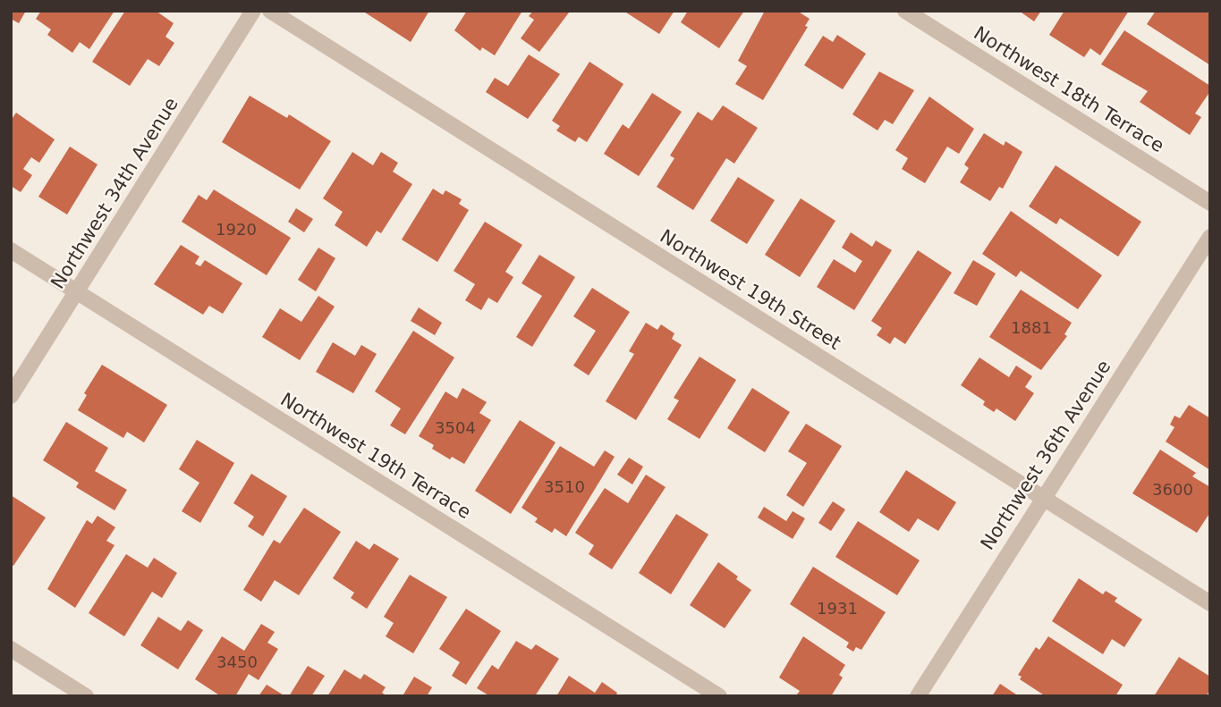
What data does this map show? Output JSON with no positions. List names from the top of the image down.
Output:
{
  "streets": {
    "street": [
      "Northwest 18th Terrace",
      "Northwest 34th Avenue",
      "Northwest 19th Street",
      "Northwest 36th Avenue",
      "Northwest 19th Terrace"
    ]
  },
  "crossings": [
    ["Northwest 34th Avenue", "Northwest 19th Terrace"],
    ["Northwest 19th Street", "Northwest 36th Avenue"]
  ],
  "house_numbers": [
    "1920",
    "1881",
    "3504",
    "3510",
    "3600",
    "1931",
    "3450"
  ]
}
